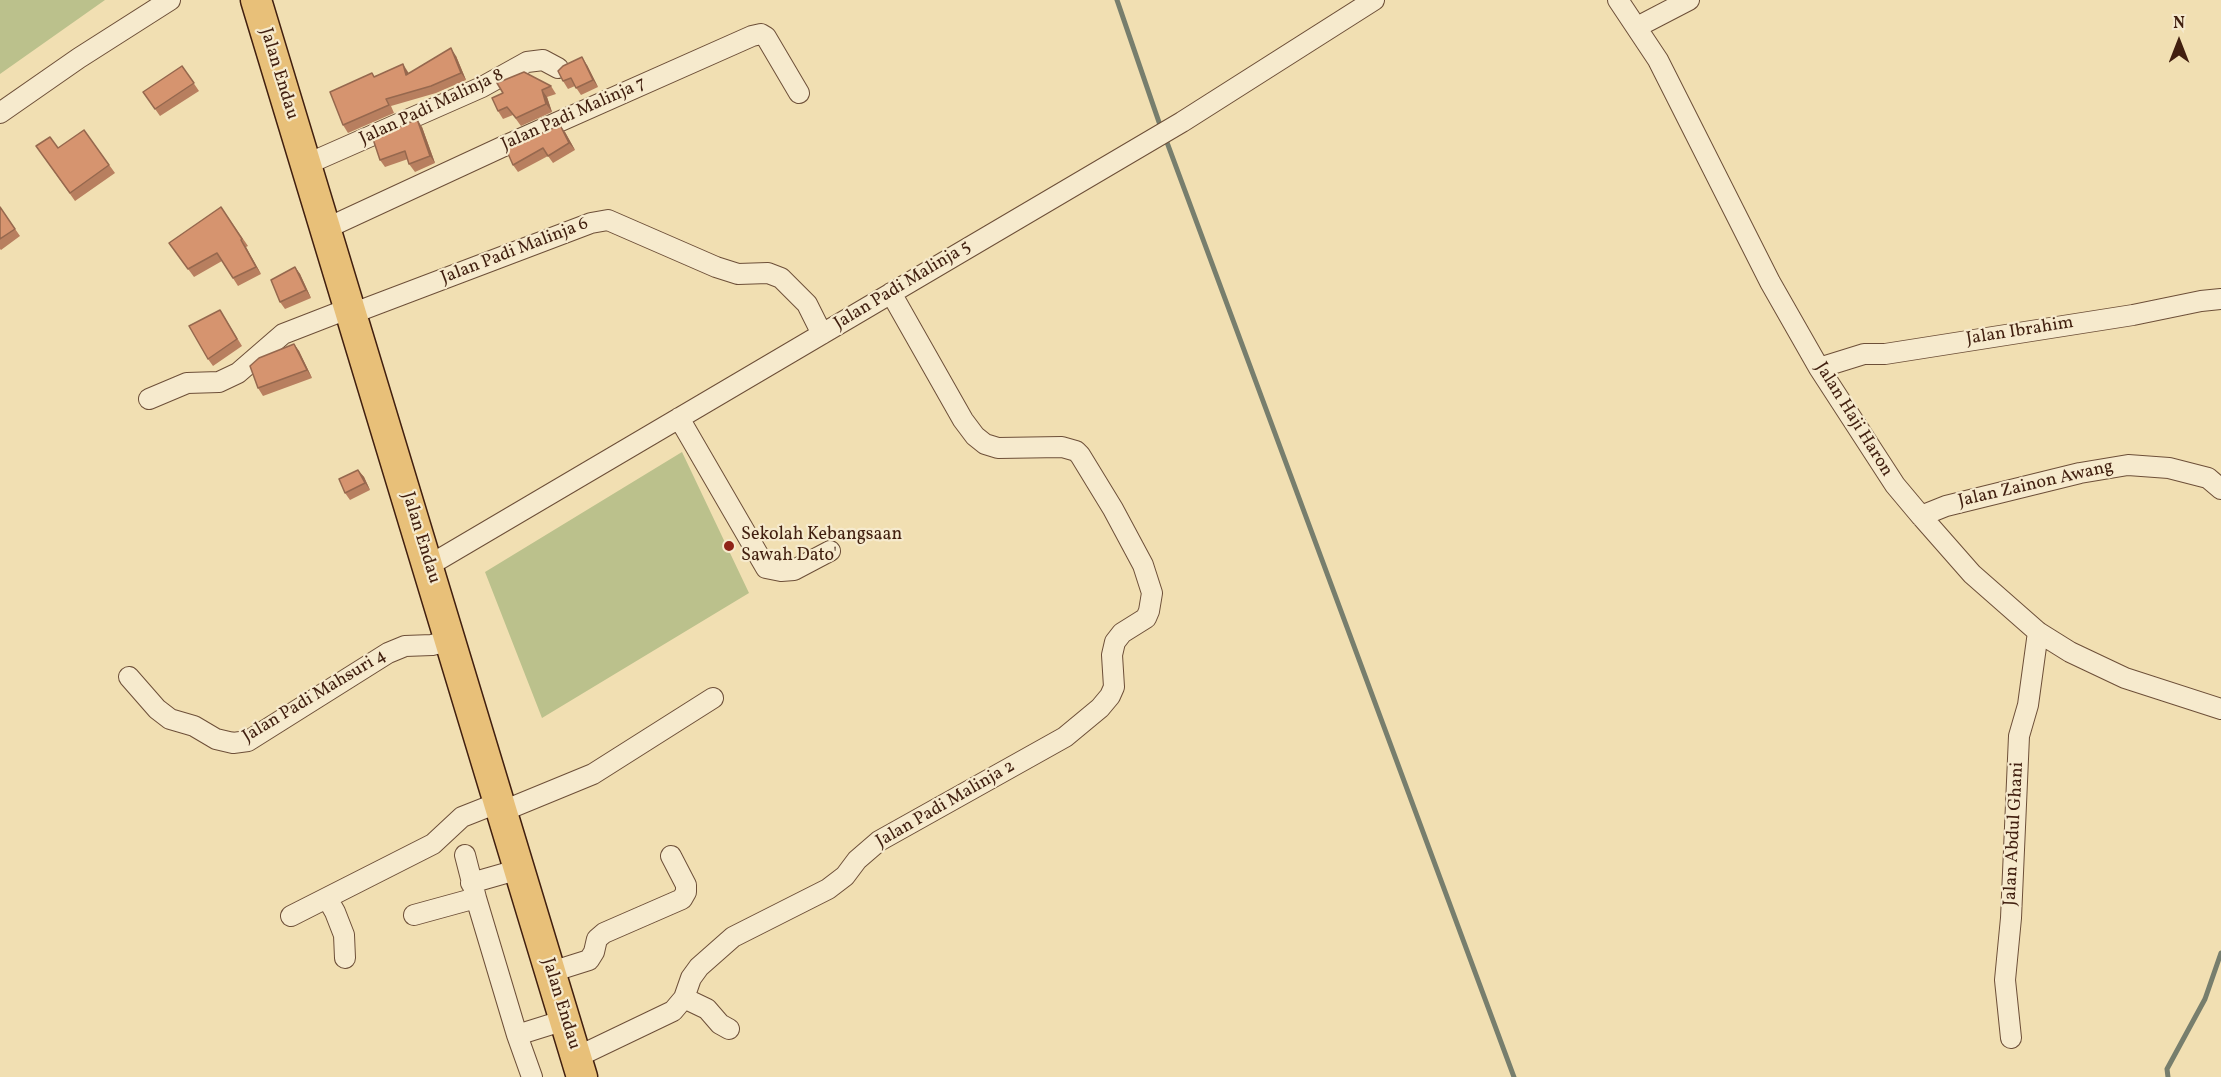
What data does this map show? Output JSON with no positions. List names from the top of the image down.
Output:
{
  "streets": {
    "highway": ["Jalan Endau"],
    "street": [
      "Jalan Padi Malinja 8",
      "Jalan Padi Malinja 7",
      "Jalan Padi Malinja 6",
      "Jalan Padi Malinja 5",
      "Jalan Ibrahim",
      "Jalan Haji Haron",
      "Jalan Zainon Awang",
      "Jalan Padi Mahsuri 4",
      "Jalan Padi Malinja 2",
      "Jalan Abdul Ghani"
    ]
  },
  "crossings": [
    ["Jalan Endau", "Jalan Padi Malinja 8"],
    ["Jalan Endau", "Jalan Padi Malinja 7"],
    ["Jalan Endau", "Jalan Padi Malinja 6"],
    ["Jalan Endau", "Jalan Padi Malinja 5"],
    ["Jalan Endau", "Jalan Padi Mahsuri 4"],
    ["Jalan Endau", "Jalan Padi Malinja 2"],
    ["Jalan Padi Malinja 6", "Jalan Padi Malinja 5"],
    ["Jalan Padi Malinja 5", "Jalan Padi Malinja 2"],
    ["Jalan Ibrahim", "Jalan Haji Haron"],
    ["Jalan Haji Haron", "Jalan Zainon Awang"],
    ["Jalan Haji Haron", "Jalan Abdul Ghani"]
  ],
  "places": ["Sekolah Kebangsaan Sawah Dato'"],
  "north": "top"
}
